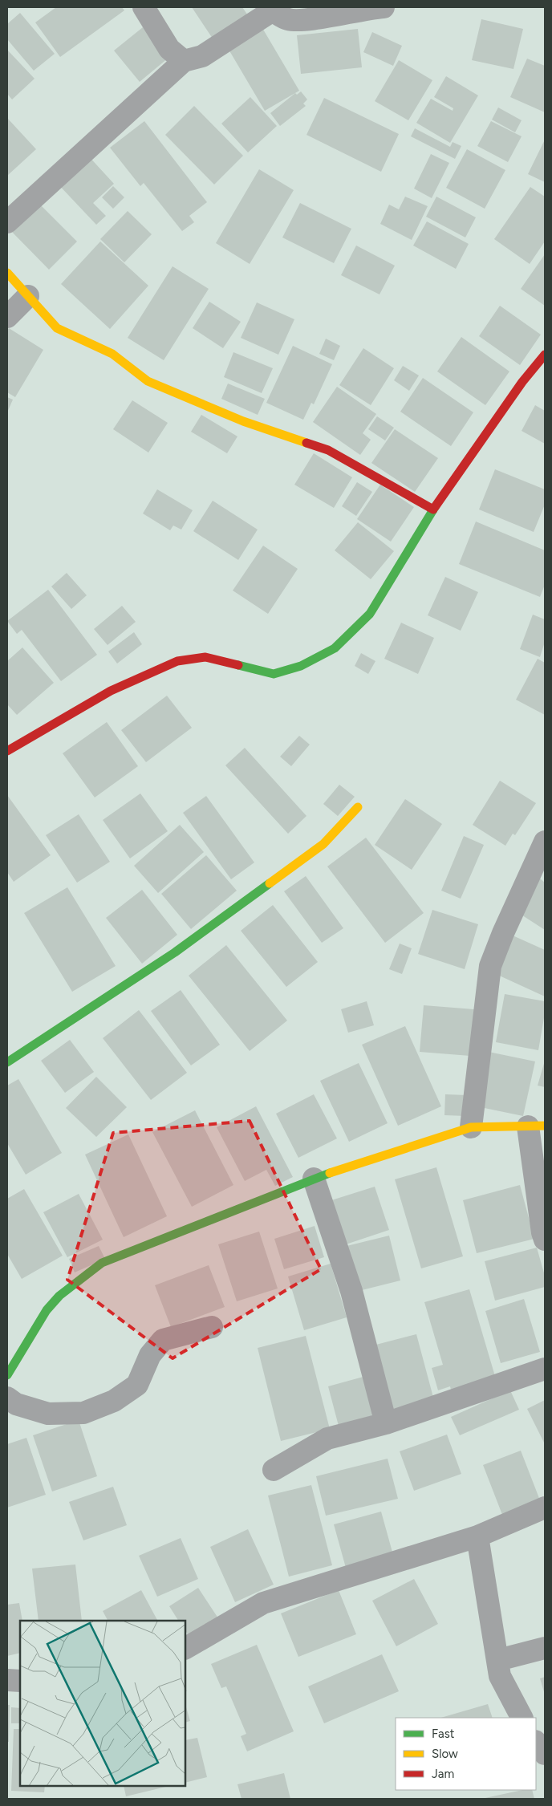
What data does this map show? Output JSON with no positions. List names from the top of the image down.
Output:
{
  "legend": ["Fast", "Slow", "Jam"]
}
